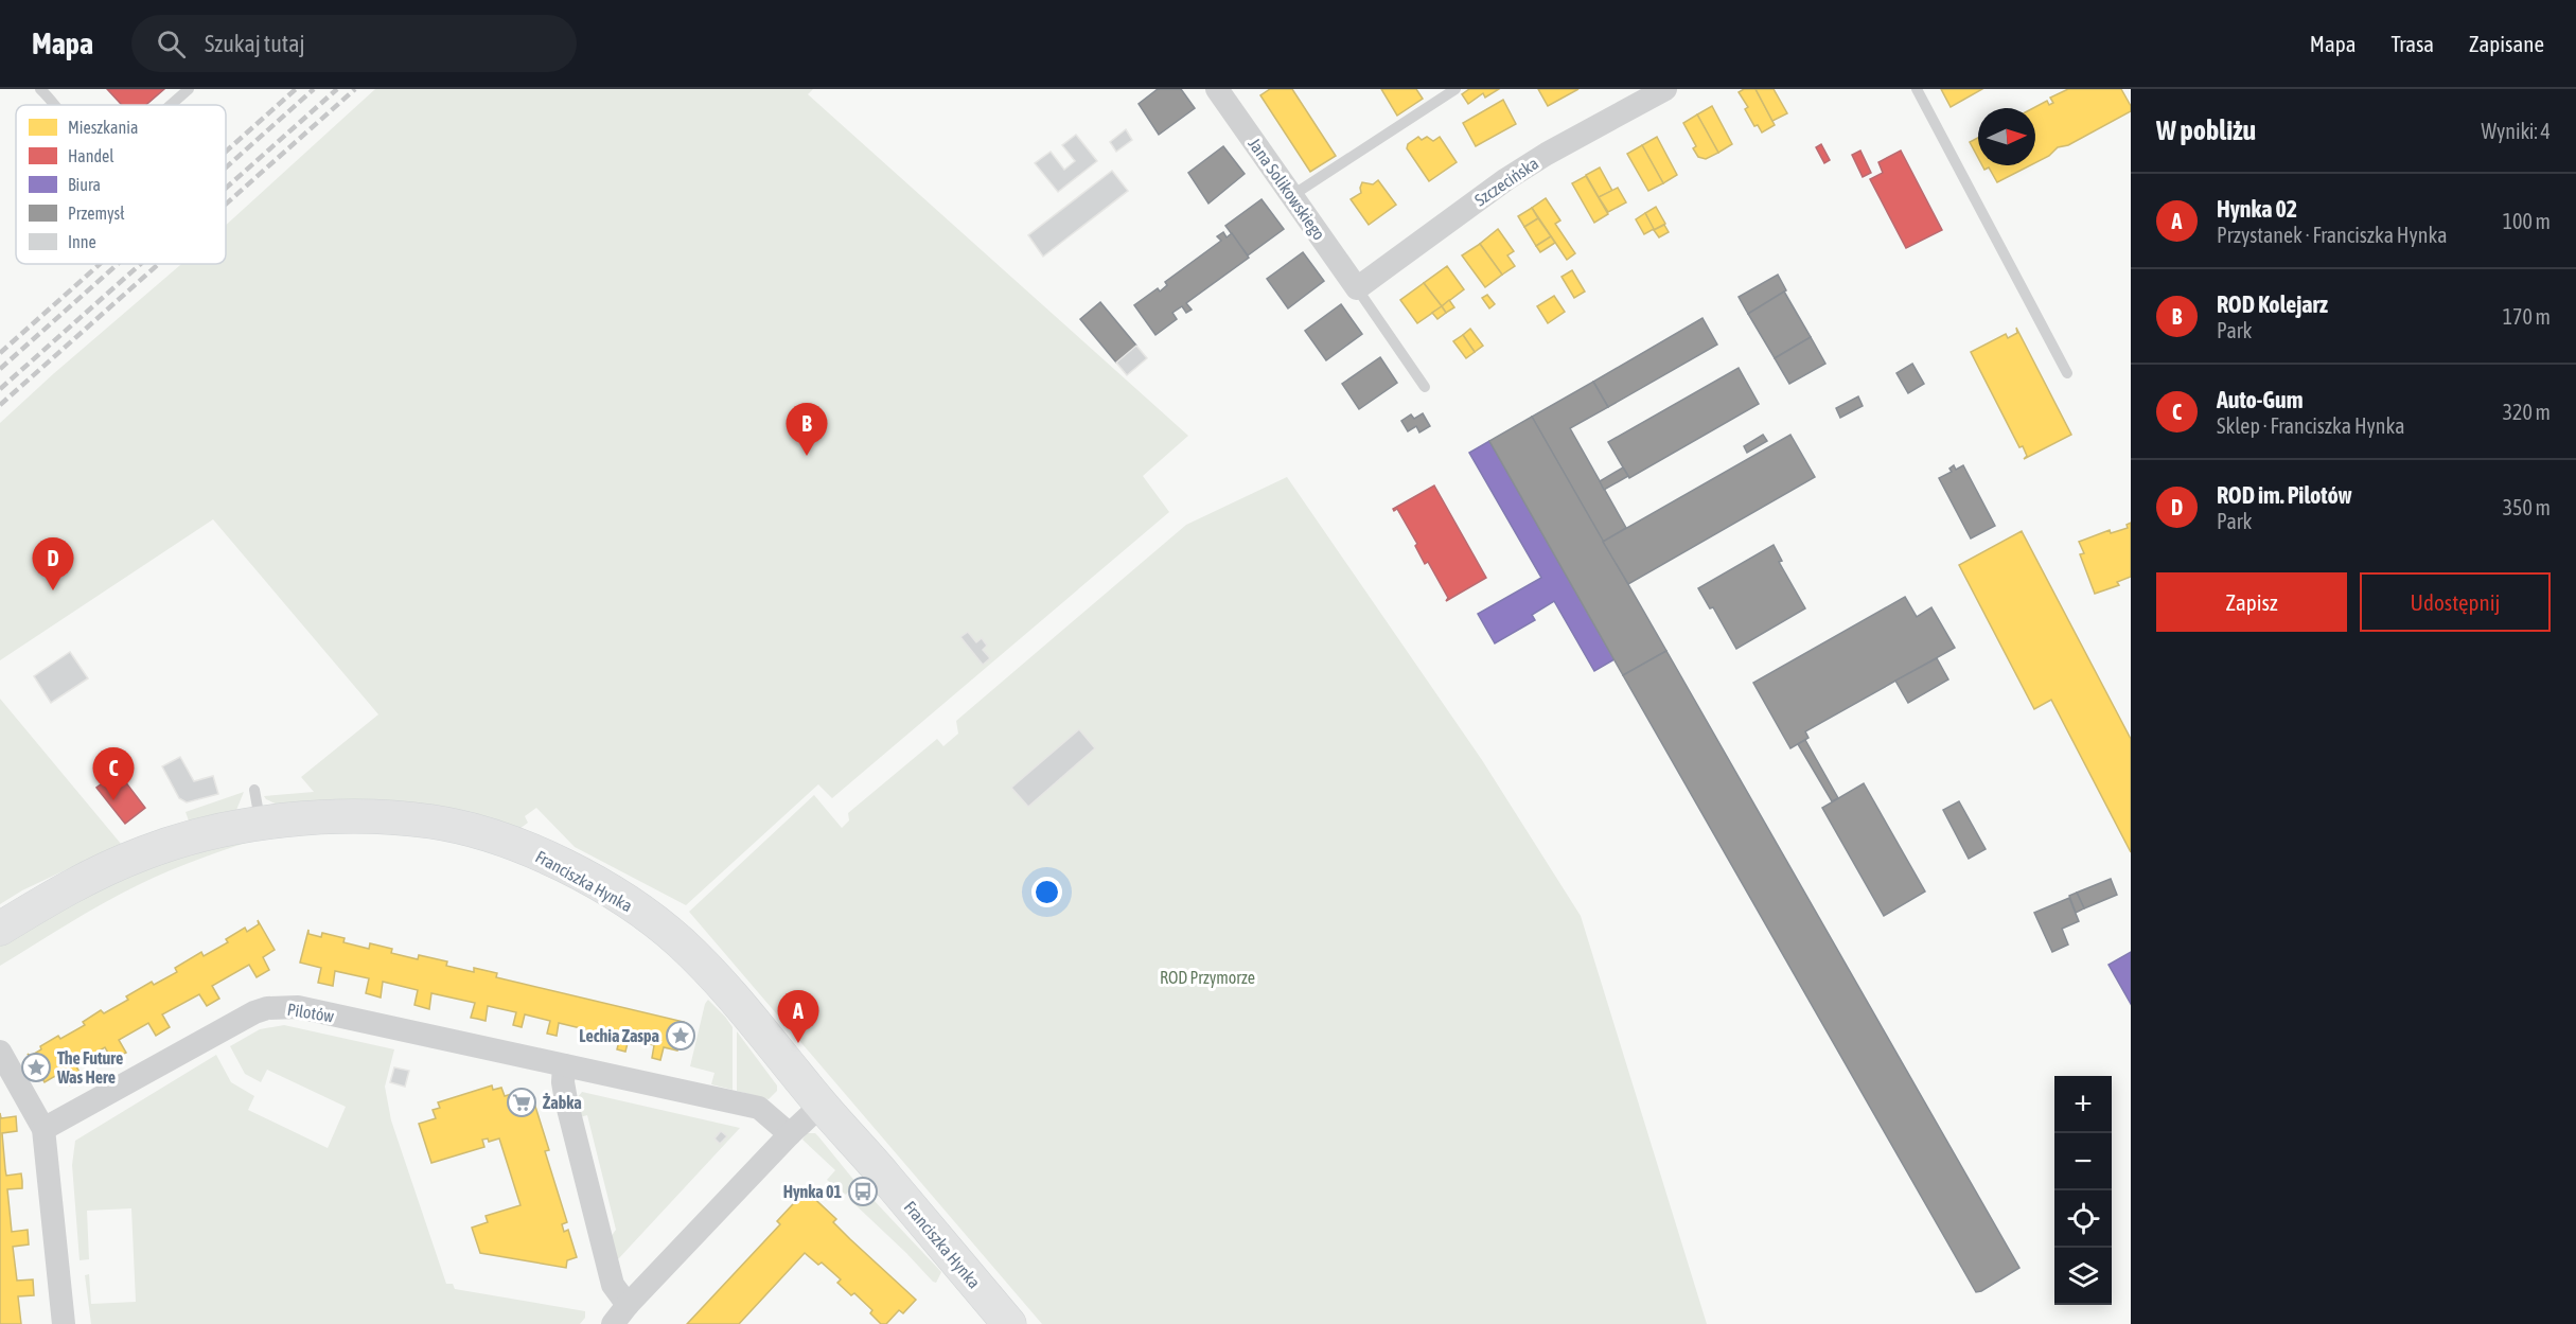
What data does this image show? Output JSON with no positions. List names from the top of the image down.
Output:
{
  "streets": {
    "street": [
      "Szczecińska",
      "Jana Solikowskiego",
      "Franciszka Hynka",
      "Pilotów"
    ]
  },
  "crossings": [
    ["Szczecińska", "Jana Solikowskiego"]
  ],
  "parks": ["ROD Przymorze"],
  "places": {
    "place": ["Lechia Zaspa", "The Future Was Here"],
    "supermarket": ["Żabka"],
    "bus stop": ["Hynka 01"]
  },
  "legend": [
    "Mieszkania",
    "Handel",
    "Biura",
    "Przemysł",
    "Inne"
  ],
  "north": "right",
  "page": {
    "header": "Mapa",
    "search": "Szukaj tutaj",
    "nav": ["Mapa", "Trasa", "Zapisane"],
    "heading": ["W pobliżu", "Wyniki: 4"],
    "list": [
      {
        "mark": "A",
        "name": "Hynka 02",
        "note": "Przystanek · Franciszka Hynka",
        "value": "100 m"
      },
      {
        "mark": "B",
        "name": "ROD Kolejarz",
        "note": "Park",
        "value": "170 m"
      },
      {
        "mark": "C",
        "name": "Auto-Gum",
        "note": "Sklep · Franciszka Hynka",
        "value": "320 m"
      },
      {
        "mark": "D",
        "name": "ROD im. Pilotów",
        "note": "Park",
        "value": "350 m"
      }
    ],
    "pins": [
      "B",
      "D",
      "C",
      "A"
    ],
    "buttons": ["Zapisz", "Udostępnij"],
    "map_buttons": ["+", "−"]
  }
}
